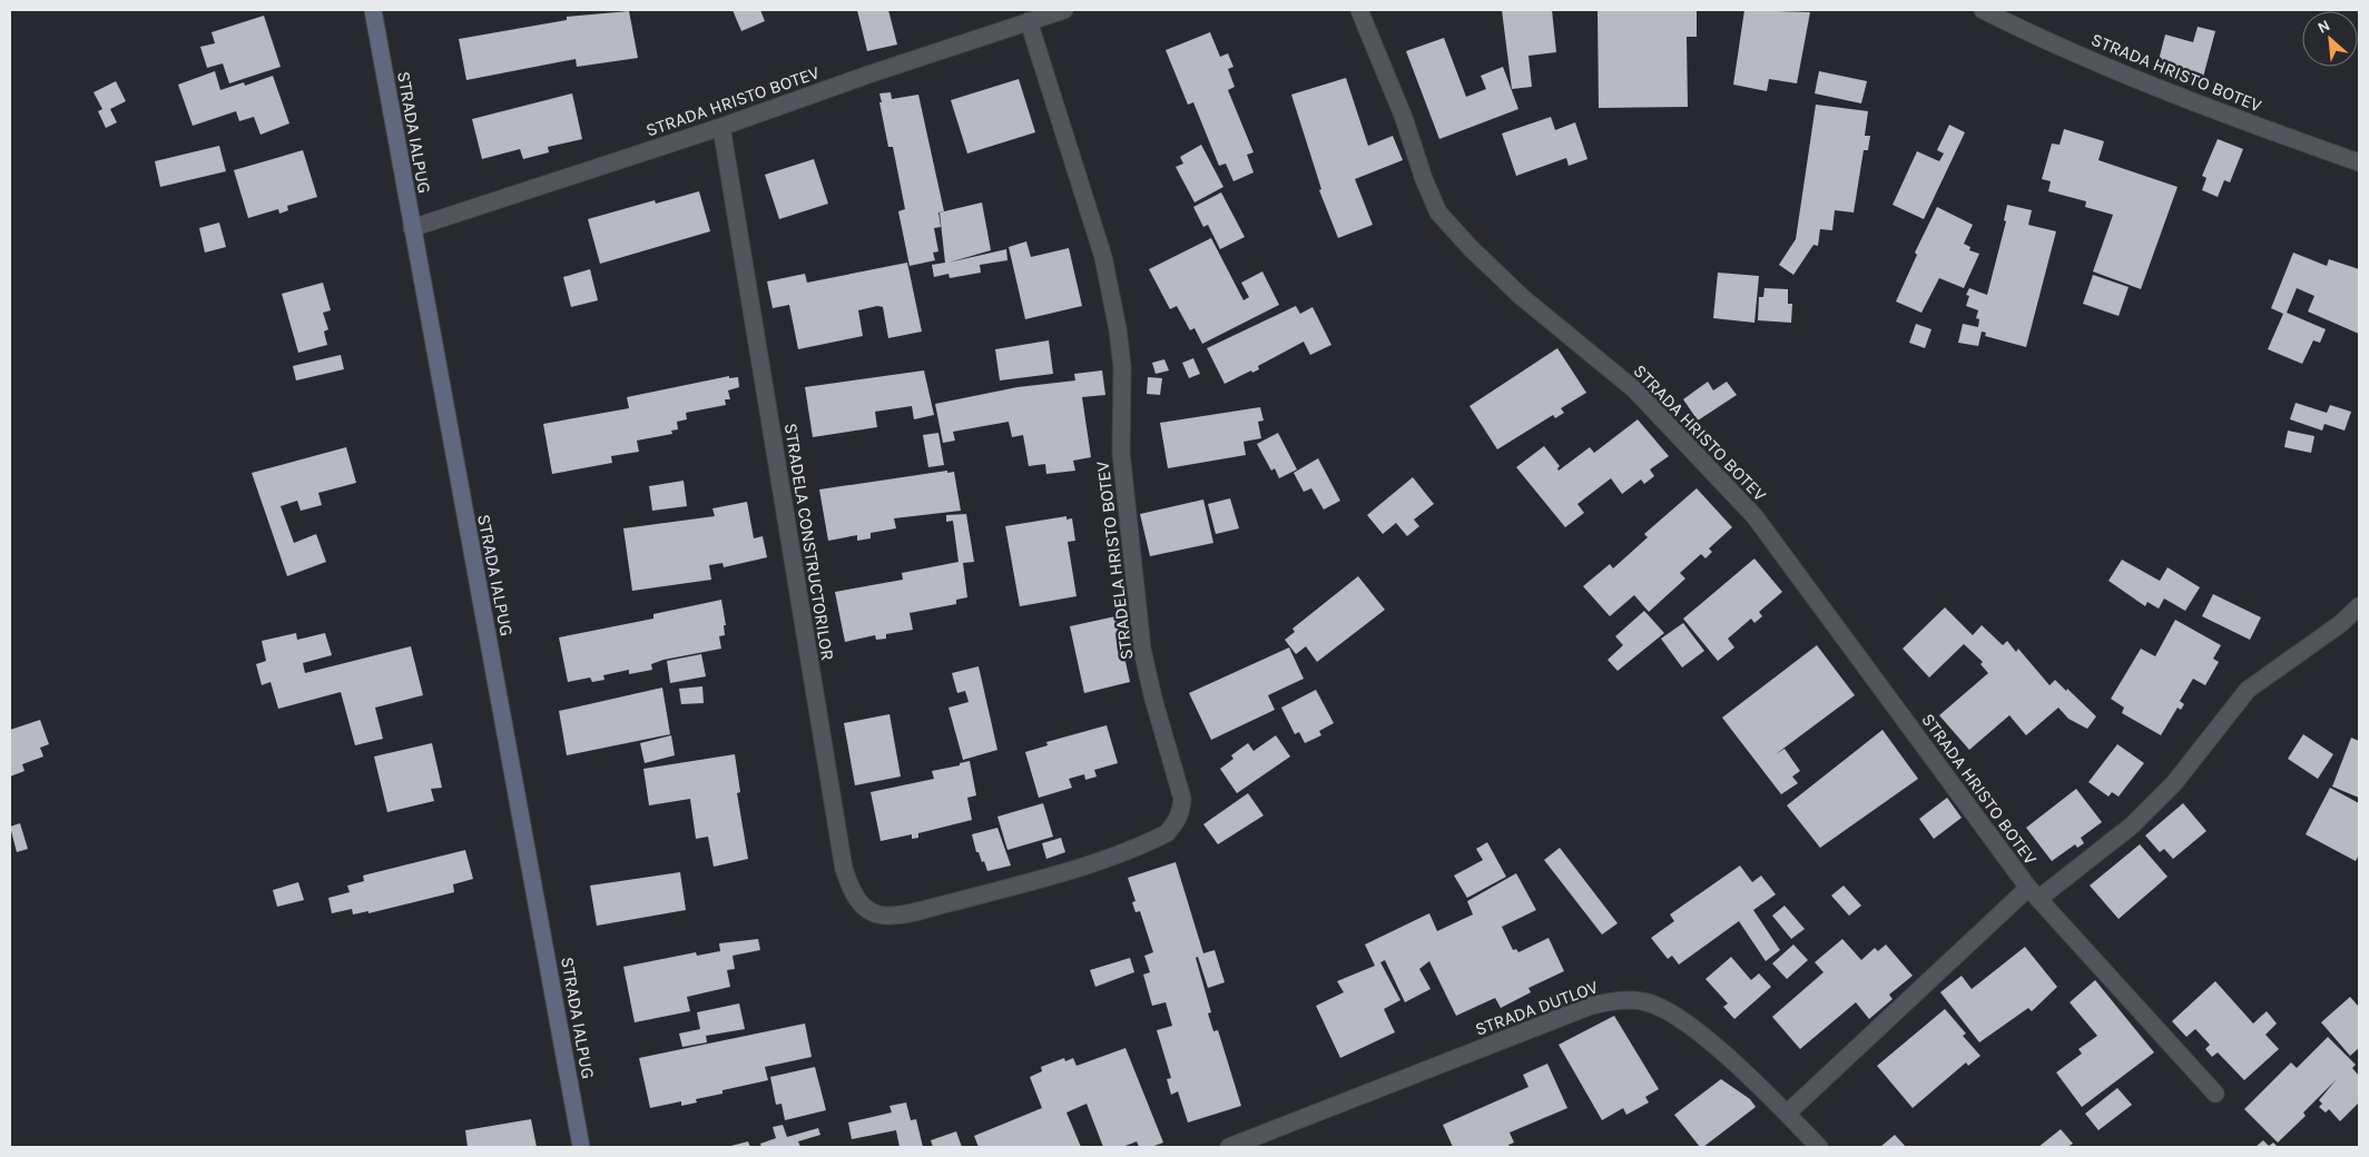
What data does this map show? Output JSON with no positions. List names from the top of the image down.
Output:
{
  "streets": {
    "street": [
      "STRADA HRISTO BOTEV",
      "STRADA IALPUG",
      "STRADELA CONSTRUCTORILOR",
      "STRADELA HRISTO BOTEV",
      "STRADA DUTLOV"
    ]
  },
  "crossings": [
    ["STRADA HRISTO BOTEV", "STRADA IALPUG"],
    ["STRADA HRISTO BOTEV", "STRADELA CONSTRUCTORILOR"],
    ["STRADA HRISTO BOTEV", "STRADELA HRISTO BOTEV"],
    ["STRADA HRISTO BOTEV", "STRADA DUTLOV"],
    ["STRADELA CONSTRUCTORILOR", "STRADELA HRISTO BOTEV"]
  ],
  "north": "top left"
}
